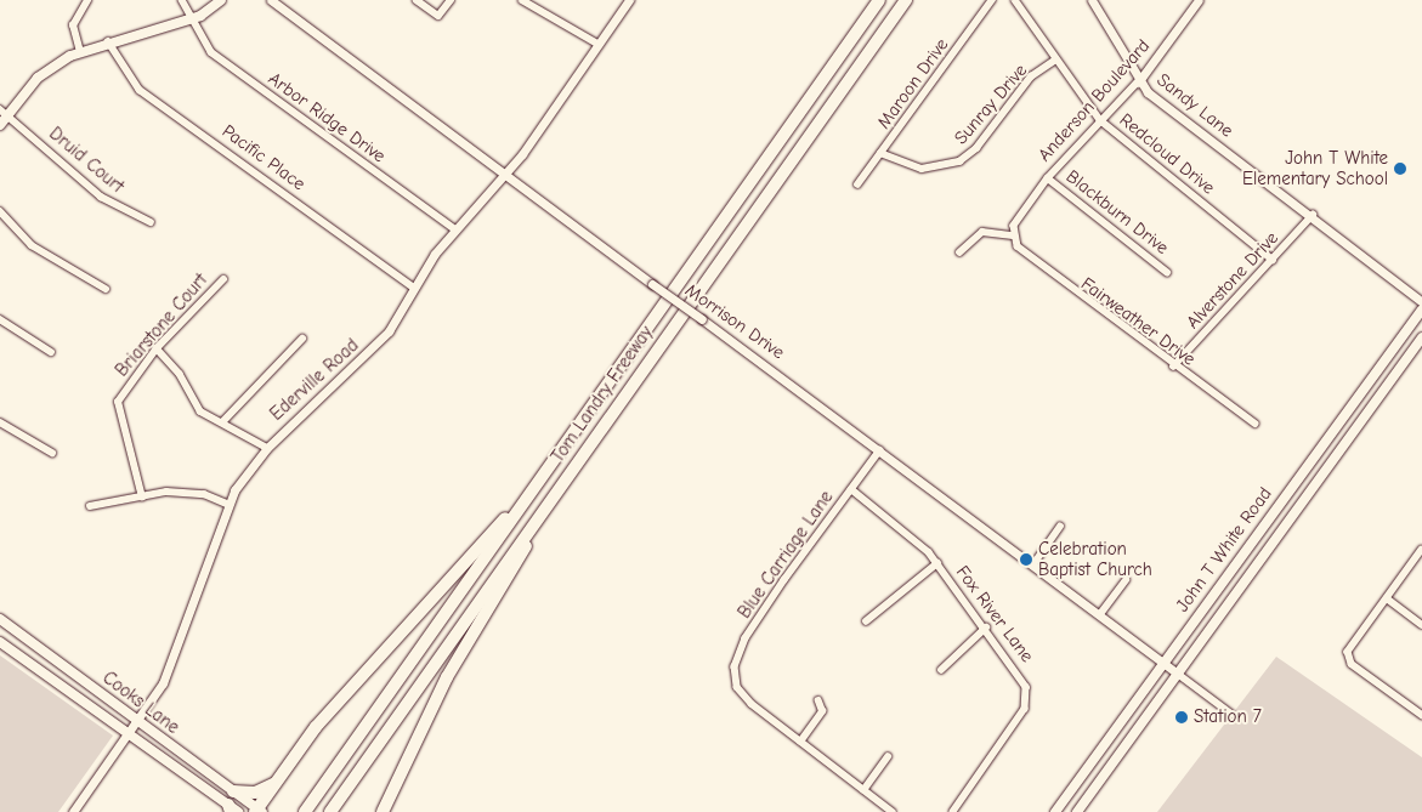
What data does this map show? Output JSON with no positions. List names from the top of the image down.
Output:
{
  "streets": {
    "highway": ["Tom Landry Freeway"],
    "main road": ["John T White Road", "Cooks Lane"],
    "street": [
      "Maroon Drive",
      "Anderson Boulevard",
      "Sunray Drive",
      "Sandy Lane",
      "Arbor Ridge Drive",
      "Redcloud Drive",
      "Pacific Place",
      "Druid Court",
      "Blackburn Drive",
      "Alverstone Drive",
      "Morrison Drive",
      "Fairweather Drive",
      "Briarstone Court",
      "Ederville Road",
      "Blue Carriage Lane",
      "Fox River Lane"
    ]
  },
  "crossings": [
    ["Maroon Drive", "Sunray Drive"],
    ["Anderson Boulevard", "Sandy Lane"],
    ["Anderson Boulevard", "Redcloud Drive"],
    ["Anderson Boulevard", "Blackburn Drive"],
    ["Anderson Boulevard", "Fairweather Drive"],
    ["Sunray Drive", "Redcloud Drive"],
    ["Sandy Lane", "Alverstone Drive"],
    ["Arbor Ridge Drive", "Ederville Road"],
    ["Redcloud Drive", "Alverstone Drive"],
    ["Pacific Place", "Ederville Road"],
    ["Alverstone Drive", "Fairweather Drive"],
    ["Morrison Drive", "Ederville Road"],
    ["Morrison Drive", "John T White Road"],
    ["Morrison Drive", "Blue Carriage Lane"],
    ["Ederville Road", "Cooks Lane"],
    ["Blue Carriage Lane", "Fox River Lane"]
  ],
  "places": ["John T White Elementary School", "Celebration Baptist Church", "Station 7"]
}
